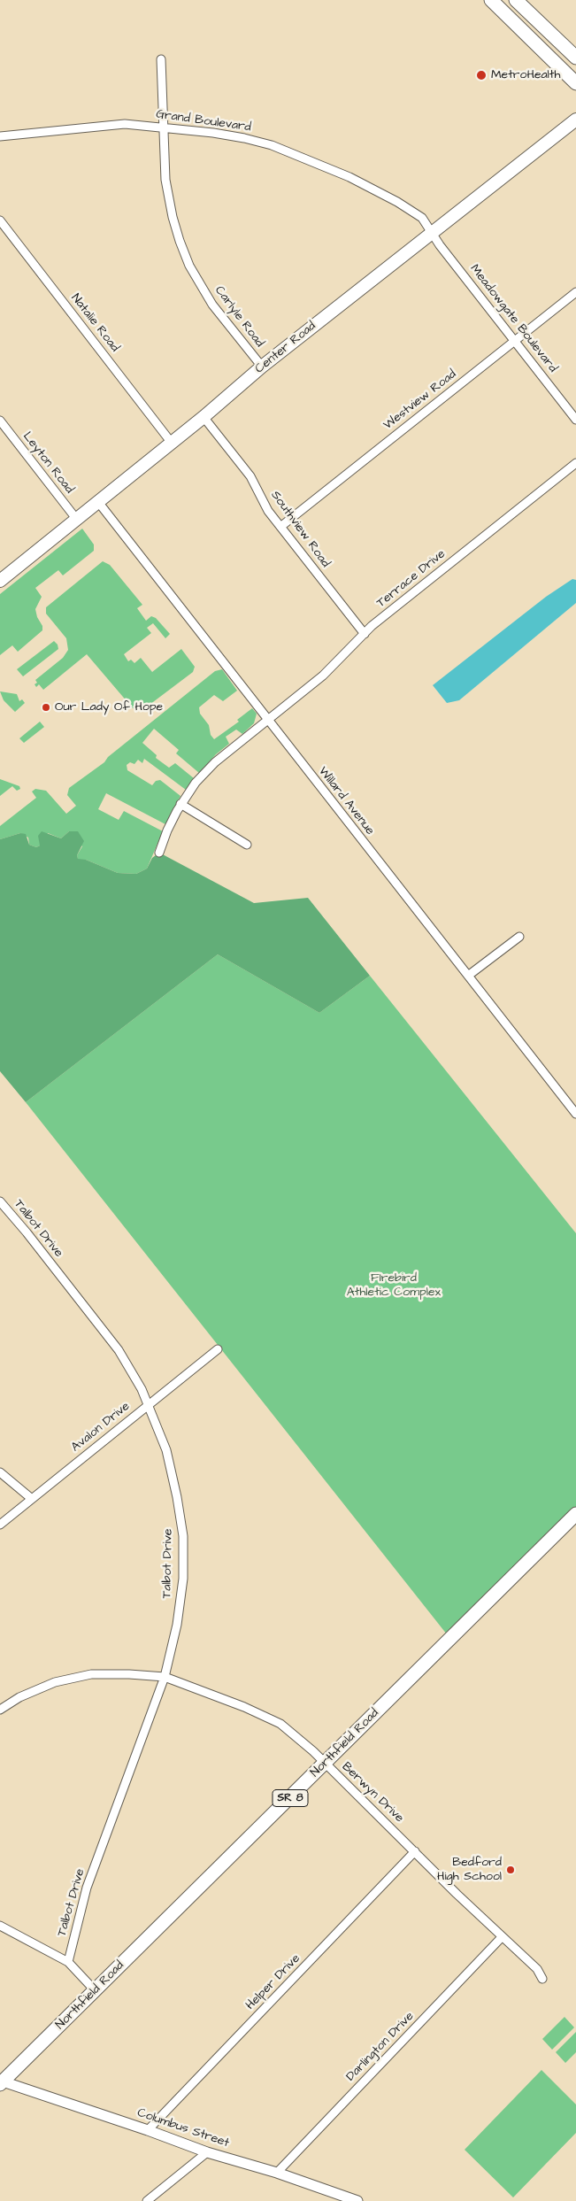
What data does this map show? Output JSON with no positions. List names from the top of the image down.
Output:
{
  "streets": {
    "main road": ["Center Road", "Northfield Road", "SR 8"],
    "street": [
      "Grand Boulevard",
      "Carlyle Road",
      "Meadowgate Boulevard",
      "Natalie Road",
      "Westview Road",
      "Leyton Road",
      "Southview Road",
      "Terrace Drive",
      "Willard Avenue",
      "Talbot Drive",
      "Avalon Drive",
      "Berwyn Drive",
      "Helper Drive",
      "Darlington Drive",
      "Columbus Street"
    ]
  },
  "crossings": [
    ["Grand Boulevard", "Carlyle Road"],
    ["Grand Boulevard", "Meadowgate Boulevard"],
    ["Grand Boulevard", "Center Road"],
    ["Carlyle Road", "Center Road"],
    ["Meadowgate Boulevard", "Center Road"],
    ["Meadowgate Boulevard", "Westview Road"],
    ["Natalie Road", "Center Road"],
    ["Center Road", "Leyton Road"],
    ["Center Road", "Southview Road"],
    ["Center Road", "Willard Avenue"],
    ["Westview Road", "Southview Road"],
    ["Southview Road", "Terrace Drive"],
    ["Terrace Drive", "Willard Avenue"],
    ["Talbot Drive", "Avalon Drive"],
    ["Talbot Drive", "Berwyn Drive"],
    ["Northfield Road", "Berwyn Drive"],
    ["Northfield Road", "Columbus Street"],
    ["Berwyn Drive", "Helper Drive"],
    ["Berwyn Drive", "Darlington Drive"],
    ["Helper Drive", "Columbus Street"],
    ["Darlington Drive", "Columbus Street"]
  ],
  "parks": ["FIrebird Athletic Complex"],
  "places": ["MetroHealth", "Our Lady Of Hope", "Bedford High School"]
}
